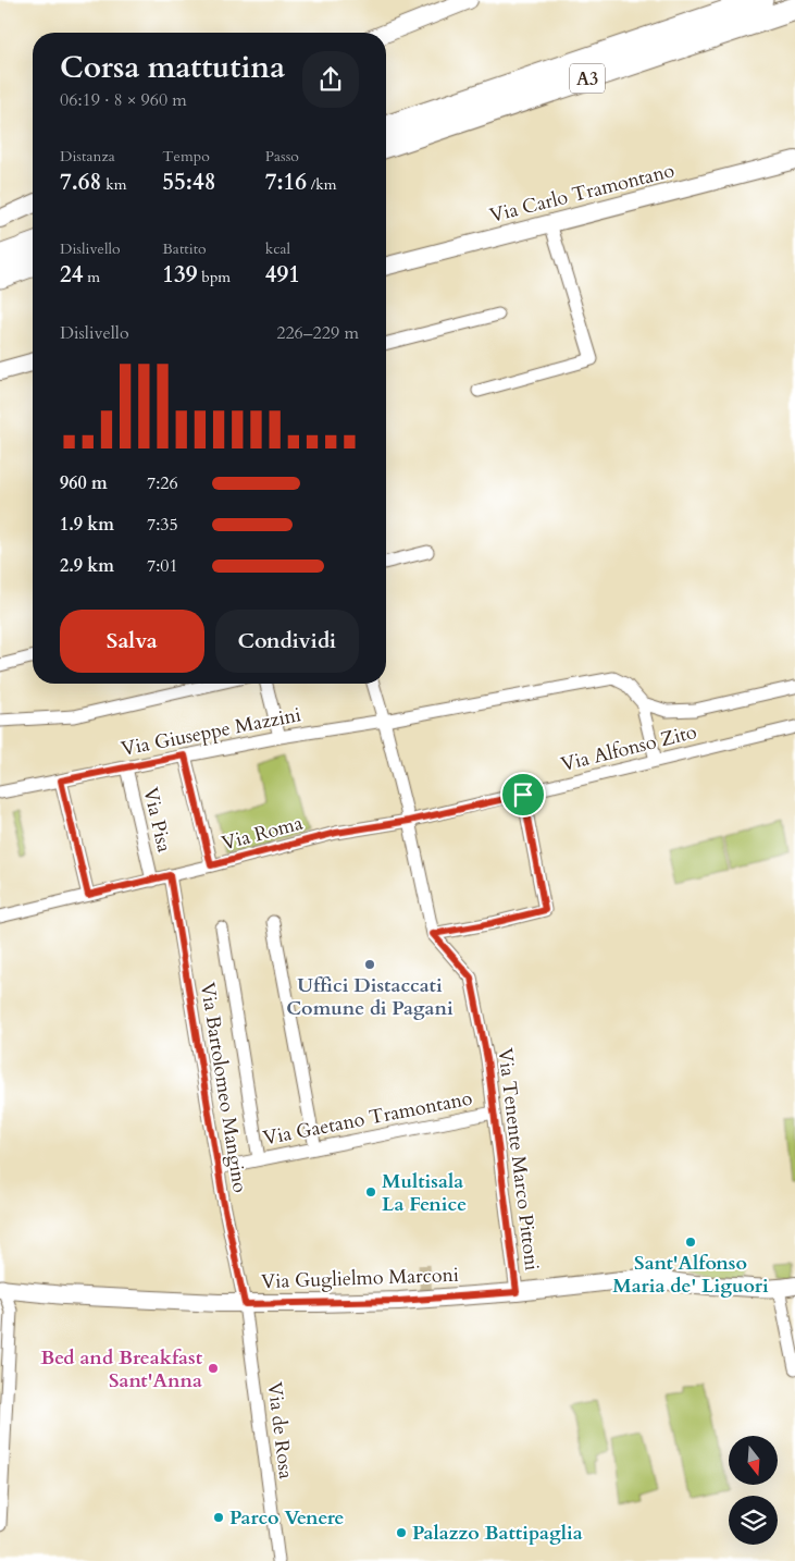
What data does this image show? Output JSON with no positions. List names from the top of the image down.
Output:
{
  "streets": {
    "highway": ["A3"],
    "street": [
      "Via Carlo Tramontano",
      "Via Giuseppe Mazzini",
      "Via Alfonso Zito",
      "Via Pisa",
      "Via Roma",
      "Via Bartolomeo Mangino",
      "Via Gaetano Tramontano",
      "Via Tenente Marco Pittoni",
      "Via Guglielmo Marconi",
      "Via de Rosa"
    ]
  },
  "crossings": [
    ["Via Giuseppe Mazzini", "Via Pisa"],
    ["Via Giuseppe Mazzini", "Via Tenente Marco Pittoni"],
    ["Via Alfonso Zito", "Via Roma"],
    ["Via Alfonso Zito", "Via Tenente Marco Pittoni"],
    ["Via Pisa", "Via Roma"],
    ["Via Roma", "Via Bartolomeo Mangino"],
    ["Via Roma", "Via Tenente Marco Pittoni"],
    ["Via Bartolomeo Mangino", "Via Gaetano Tramontano"],
    ["Via Bartolomeo Mangino", "Via Guglielmo Marconi"],
    ["Via Bartolomeo Mangino", "Via de Rosa"],
    ["Via Gaetano Tramontano", "Via Tenente Marco Pittoni"],
    ["Via Tenente Marco Pittoni", "Via Guglielmo Marconi"],
    ["Via Guglielmo Marconi", "Via de Rosa"]
  ],
  "places": [
    "Uffici Distaccati Comune di Pagani",
    "Multisala La Fenice",
    "Sant'Alfonso Maria de' Liguori",
    "Bed and Breakfast Sant'Anna",
    "Parco Venere",
    "Palazzo Battipaglia"
  ],
  "north": "bottom",
  "page": {
    "heading": ["Corsa mattutina", "06:19 · 8 × 960 m"],
    "stats": [
      ["Distanza", "7.68 km"],
      ["Tempo", "55:48"],
      ["Passo", "7:16 /km"],
      ["Dislivello", "24 m"],
      ["Battito", "139 bpm"],
      ["kcal", "491"]
    ],
    "chart": ["Dislivello", "226–229 m"],
    "list": [
      {
        "name": "960 m",
        "note": "7:26"
      },
      {
        "name": "1.9 km",
        "note": "7:35"
      },
      {
        "name": "2.9 km",
        "note": "7:01"
      }
    ],
    "buttons": ["Salva", "Condividi"]
  }
}
